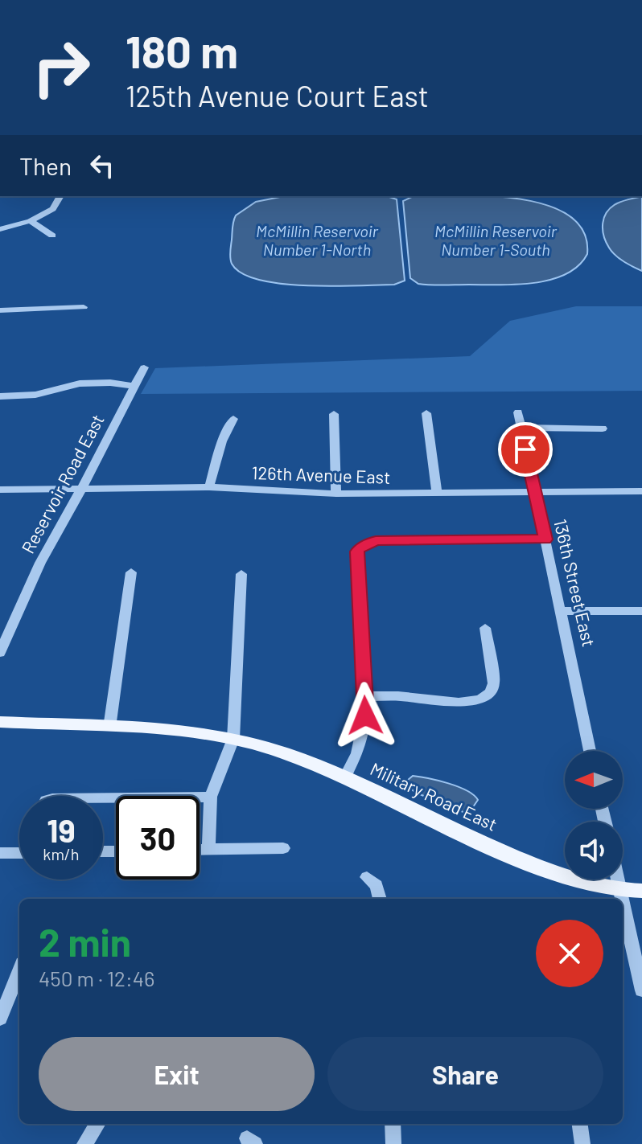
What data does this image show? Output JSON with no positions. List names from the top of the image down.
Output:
{
  "streets": {
    "main road": ["Military Road East"],
    "street": ["126th Avenue East", "Reservoir Road East", "136th Street East"]
  },
  "crossings": [
    ["126th Avenue East", "Reservoir Road East"],
    ["126th Avenue East", "136th Street East"]
  ],
  "water": ["McMillin Reservoir Number 1-North", "McMillin Reservoir Number 1-South"],
  "north": "left",
  "page": {
    "turn": ["180 m", "125th Avenue Court East"],
    "then": "Then",
    "speed": "19 km/h",
    "limit": "30",
    "heading": ["2 min", "450 m · 12:46"],
    "buttons": ["Exit", "Share"]
  }
}
